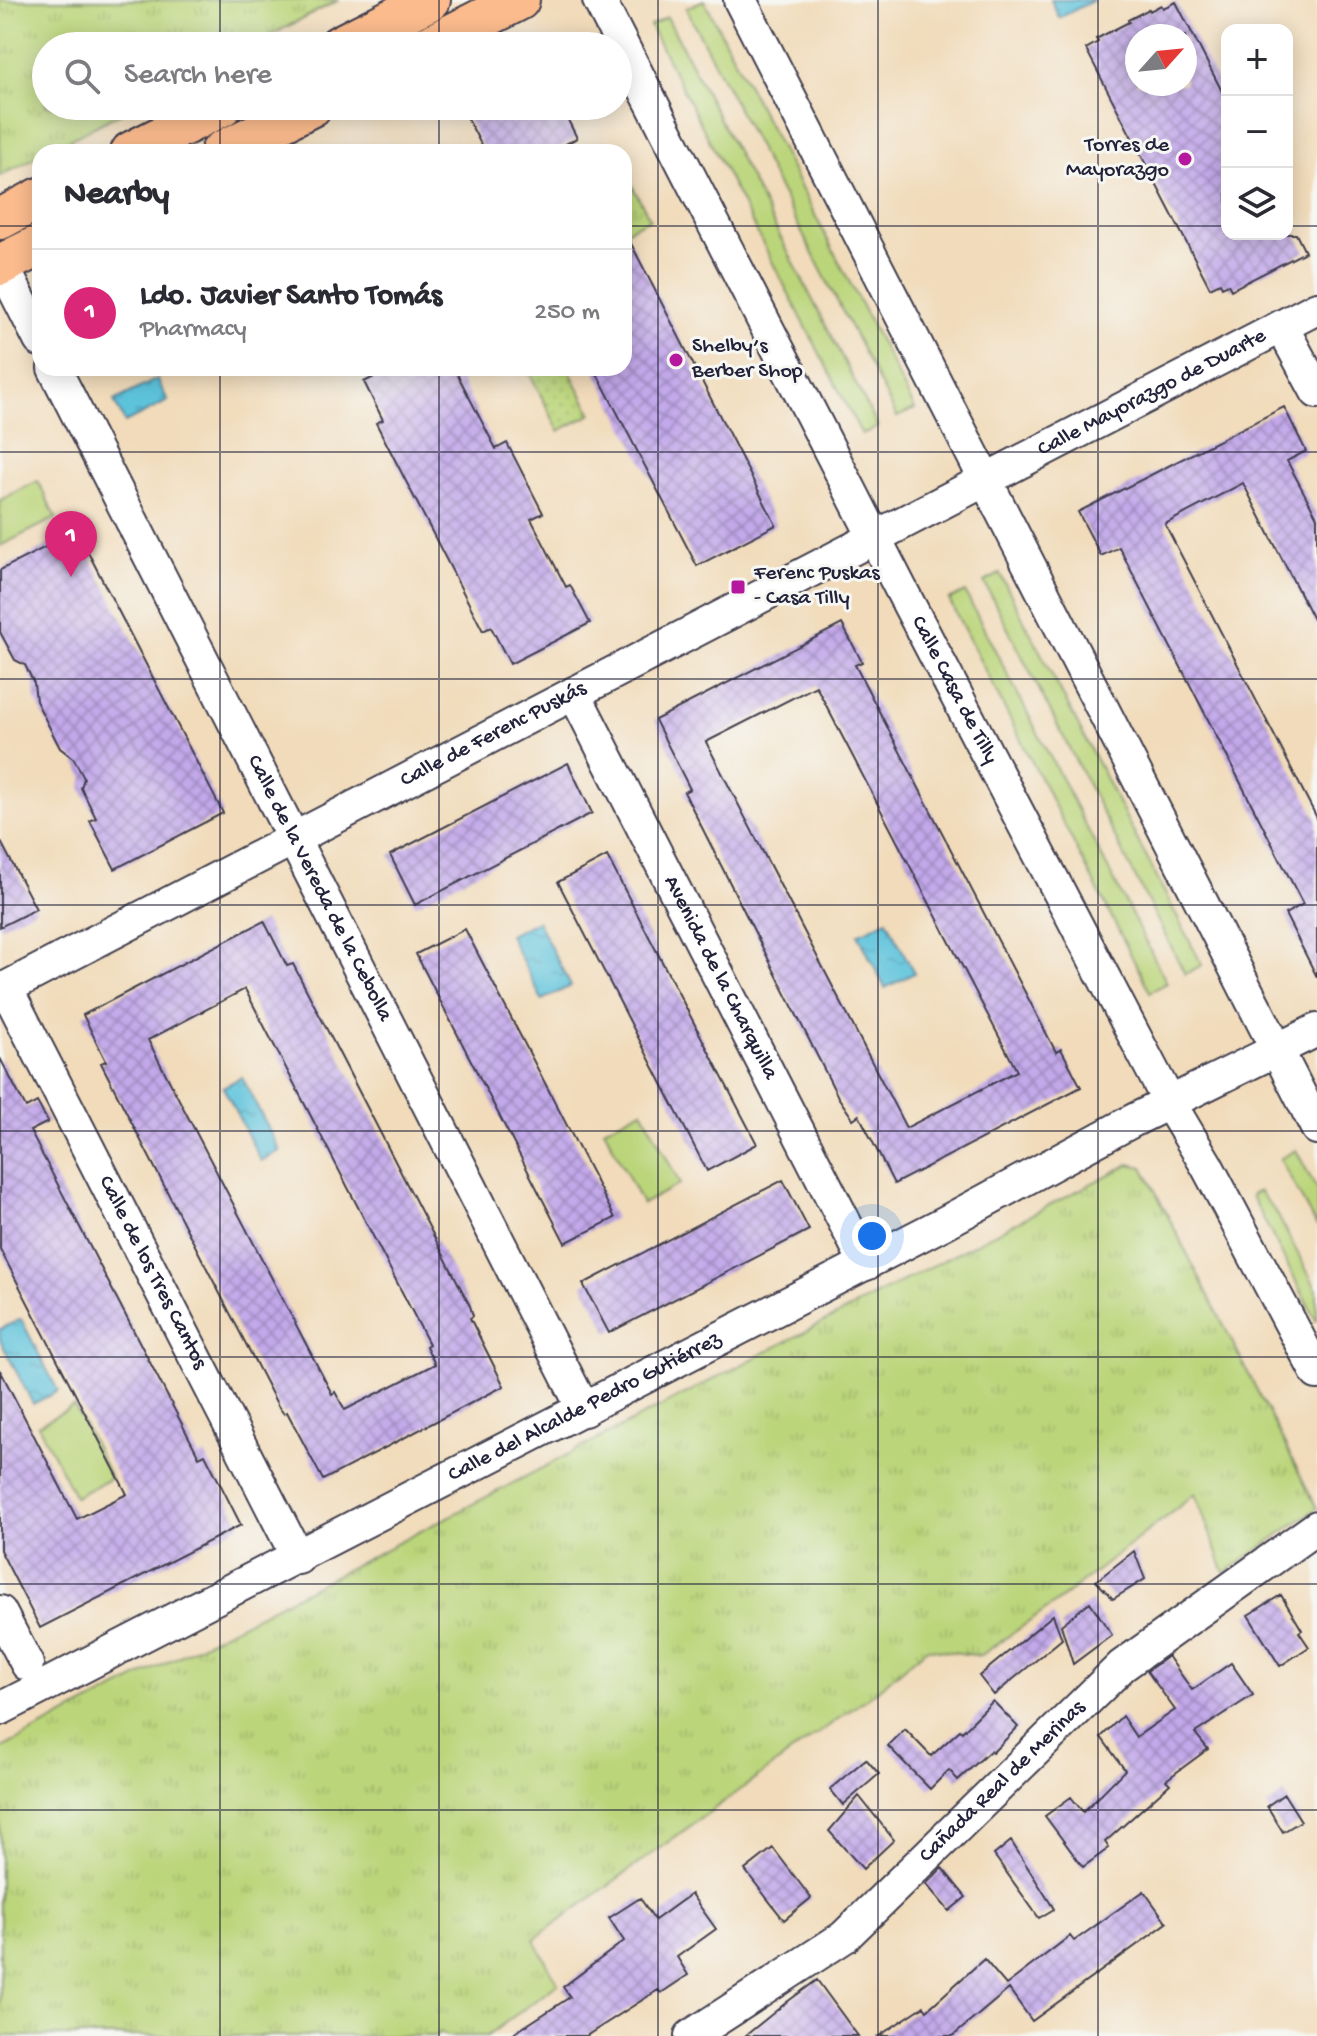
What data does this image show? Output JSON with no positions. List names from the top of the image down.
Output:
{
  "streets": {
    "street": [
      "Calle Mayorazgo de Duarte",
      "Calle Casa de Tilly",
      "Calle de Ferenc Puskás",
      "Calle de la Vereda de la Cebolla",
      "Avenida de la Charquilla",
      "Calle de los Tres Cantos",
      "Calle del Alcalde Pedro Gutiérrez",
      "Cañada Real de Merinas"
    ]
  },
  "crossings": [
    ["Calle Mayorazgo de Duarte", "Calle de Ferenc Puskás"],
    ["Calle Casa de Tilly", "Calle de Ferenc Puskás"],
    ["Calle Casa de Tilly", "Calle del Alcalde Pedro Gutiérrez"],
    ["Calle de Ferenc Puskás", "Calle de la Vereda de la Cebolla"],
    ["Calle de Ferenc Puskás", "Avenida de la Charquilla"],
    ["Calle de Ferenc Puskás", "Calle de los Tres Cantos"],
    ["Calle de la Vereda de la Cebolla", "Calle del Alcalde Pedro Gutiérrez"],
    ["Avenida de la Charquilla", "Calle del Alcalde Pedro Gutiérrez"],
    ["Calle de los Tres Cantos", "Calle del Alcalde Pedro Gutiérrez"]
  ],
  "places": {
    "other": ["Torres de Mayorazgo", "Shelby’s Berber Shop"],
    "transit": ["Ferenc Puskas - Casa Tilly"]
  },
  "north": "top right",
  "page": {
    "map_buttons": ["+", "−"],
    "search": "Search here",
    "heading": "Nearby",
    "list": [
      {
        "mark": "1",
        "name": "Ldo. Javier Santo Tomás",
        "note": "Pharmacy",
        "value": "250 m"
      }
    ],
    "pins": "1"
  }
}
